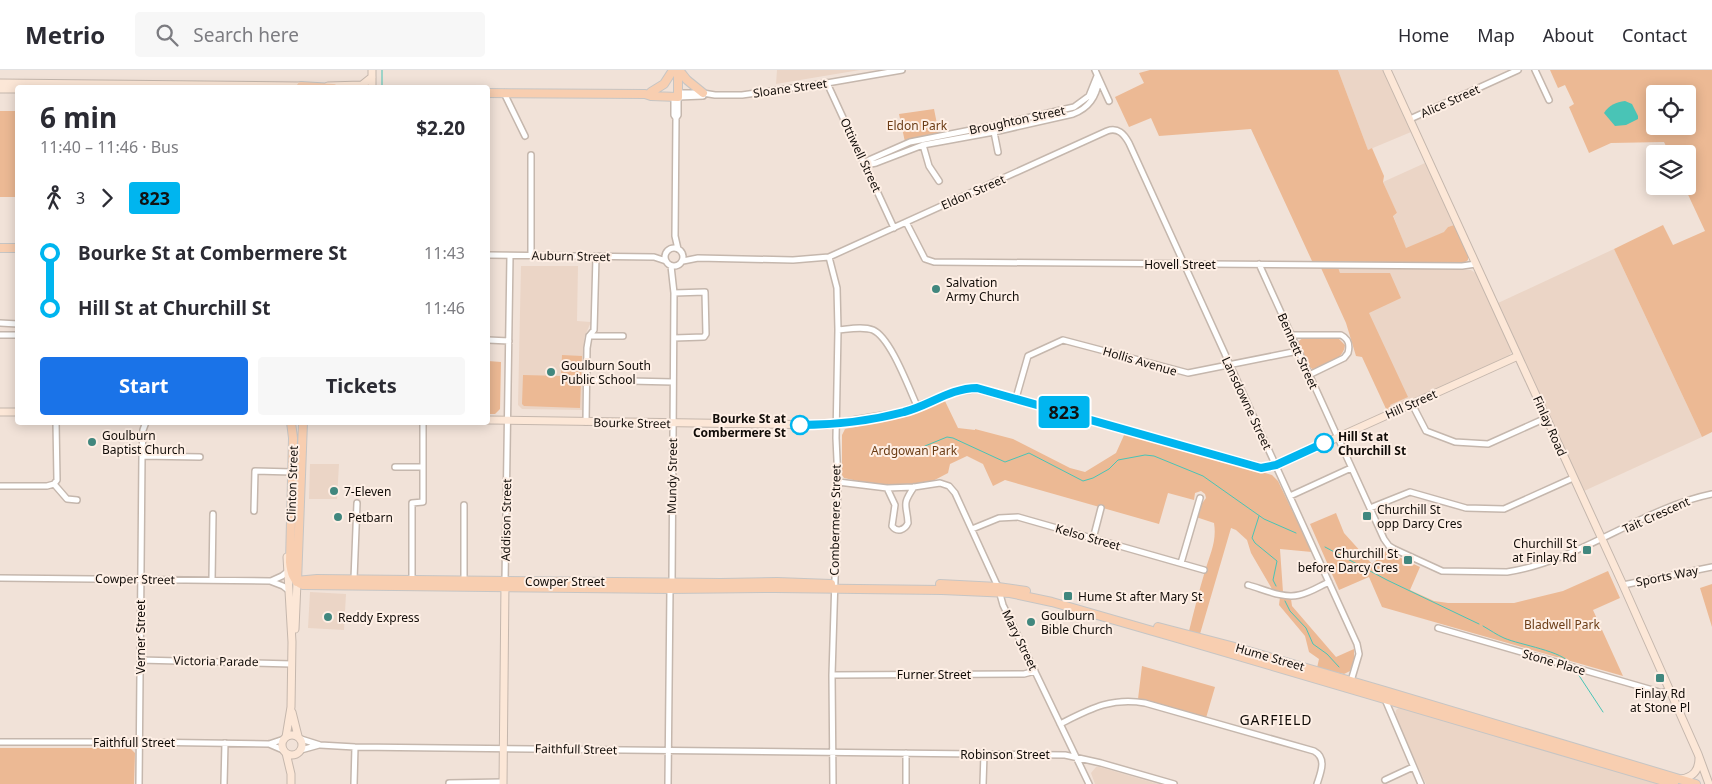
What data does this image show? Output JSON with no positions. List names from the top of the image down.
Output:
{
  "streets": {
    "main road": [
      "Sloane Street",
      "Clinton Street",
      "Cowper Street",
      "Hume Street"
    ],
    "street": [
      "Alice Street",
      "Broughton Street",
      "Ottiwell Street",
      "Eldon Street",
      "Auburn Street",
      "Hovell Street",
      "Bennett Street",
      "Hollis Avenue",
      "Lansdowne Street",
      "Hill Street",
      "Bourke Street",
      "Finlay Road",
      "Mundy Street",
      "Tait Crescent",
      "Addison Street",
      "Combermere Street",
      "Kelso Street",
      "Sports Way",
      "Verner Street",
      "Mary Street",
      "Victoria Parade",
      "Stone Place",
      "Furner Street",
      "Faithfull Street",
      "Robinson Street"
    ]
  },
  "crossings": [
    ["Sloane Street", "Ottiwell Street"],
    ["Alice Street", "Finlay Road"],
    ["Broughton Street", "Ottiwell Street"],
    ["Ottiwell Street", "Eldon Street"],
    ["Eldon Street", "Hovell Street"],
    ["Eldon Street", "Lansdowne Street"],
    ["Eldon Street", "Combermere Street"],
    ["Auburn Street", "Mundy Street"],
    ["Auburn Street", "Addison Street"],
    ["Hovell Street", "Bennett Street"],
    ["Hovell Street", "Lansdowne Street"],
    ["Hovell Street", "Finlay Road"],
    ["Bennett Street", "Hollis Avenue"],
    ["Bennett Street", "Hill Street"],
    ["Bennett Street", "Tait Crescent"],
    ["Hollis Avenue", "Lansdowne Street"],
    ["Hollis Avenue", "Bourke Street"],
    ["Lansdowne Street", "Hill Street"],
    ["Lansdowne Street", "Bourke Street"],
    ["Lansdowne Street", "Hume Street"],
    ["Hill Street", "Bourke Street"],
    ["Hill Street", "Finlay Road"],
    ["Bourke Street", "Mundy Street"],
    ["Bourke Street", "Addison Street"],
    ["Bourke Street", "Combermere Street"],
    ["Finlay Road", "Tait Crescent"],
    ["Finlay Road", "Sports Way"],
    ["Finlay Road", "Stone Place"],
    ["Mundy Street", "Cowper Street"],
    ["Mundy Street", "Faithfull Street"],
    ["Clinton Street", "Cowper Street"],
    ["Clinton Street", "Victoria Parade"],
    ["Clinton Street", "Faithfull Street"],
    ["Addison Street", "Cowper Street"],
    ["Addison Street", "Faithfull Street"],
    ["Combermere Street", "Cowper Street"],
    ["Combermere Street", "Hume Street"],
    ["Combermere Street", "Furner Street"],
    ["Combermere Street", "Faithfull Street"],
    ["Combermere Street", "Robinson Street"],
    ["Kelso Street", "Mary Street"],
    ["Cowper Street", "Verner Street"],
    ["Cowper Street", "Hume Street"],
    ["Verner Street", "Victoria Parade"],
    ["Verner Street", "Faithfull Street"],
    ["Mary Street", "Hume Street"],
    ["Mary Street", "Furner Street"],
    ["Mary Street", "Robinson Street"],
    ["Faithfull Street", "Robinson Street"]
  ],
  "districts": ["GARFIELD"],
  "parks": ["Eldon Park", "Ardgowan Park", "Bladwell Park"],
  "places": {
    "other": [
      "Salvation Army Church",
      "Goulburn South Public School",
      "Bourke St at Combermere St",
      "Goulburn Baptist Church",
      "Hill St at Churchill St",
      "7-Eleven",
      "Petbarn",
      "Reddy Express",
      "Goulburn Bible Church"
    ],
    "transit": [
      "Churchill St opp Darcy Cres",
      "Churchill St at Finlay Rd",
      "Churchill St before Darcy Cres",
      "Hume St after Mary St",
      "Finlay Rd at Stone Pl"
    ]
  },
  "lines": ["bus line 823"],
  "page": {
    "header": "Metrio",
    "search": "Search here",
    "nav": [
      "Home",
      "Map",
      "About",
      "Contact"
    ],
    "on_map": "823",
    "heading": ["6 min", "11:40 – 11:46 · Bus", "$2.20"],
    "legs": ["3", "823"],
    "list": [
      {
        "name": "Bourke St at Combermere St",
        "value": "11:43"
      },
      {
        "name": "Hill St at Churchill St",
        "value": "11:46"
      }
    ],
    "buttons": ["Start", "Tickets"]
  }
}
